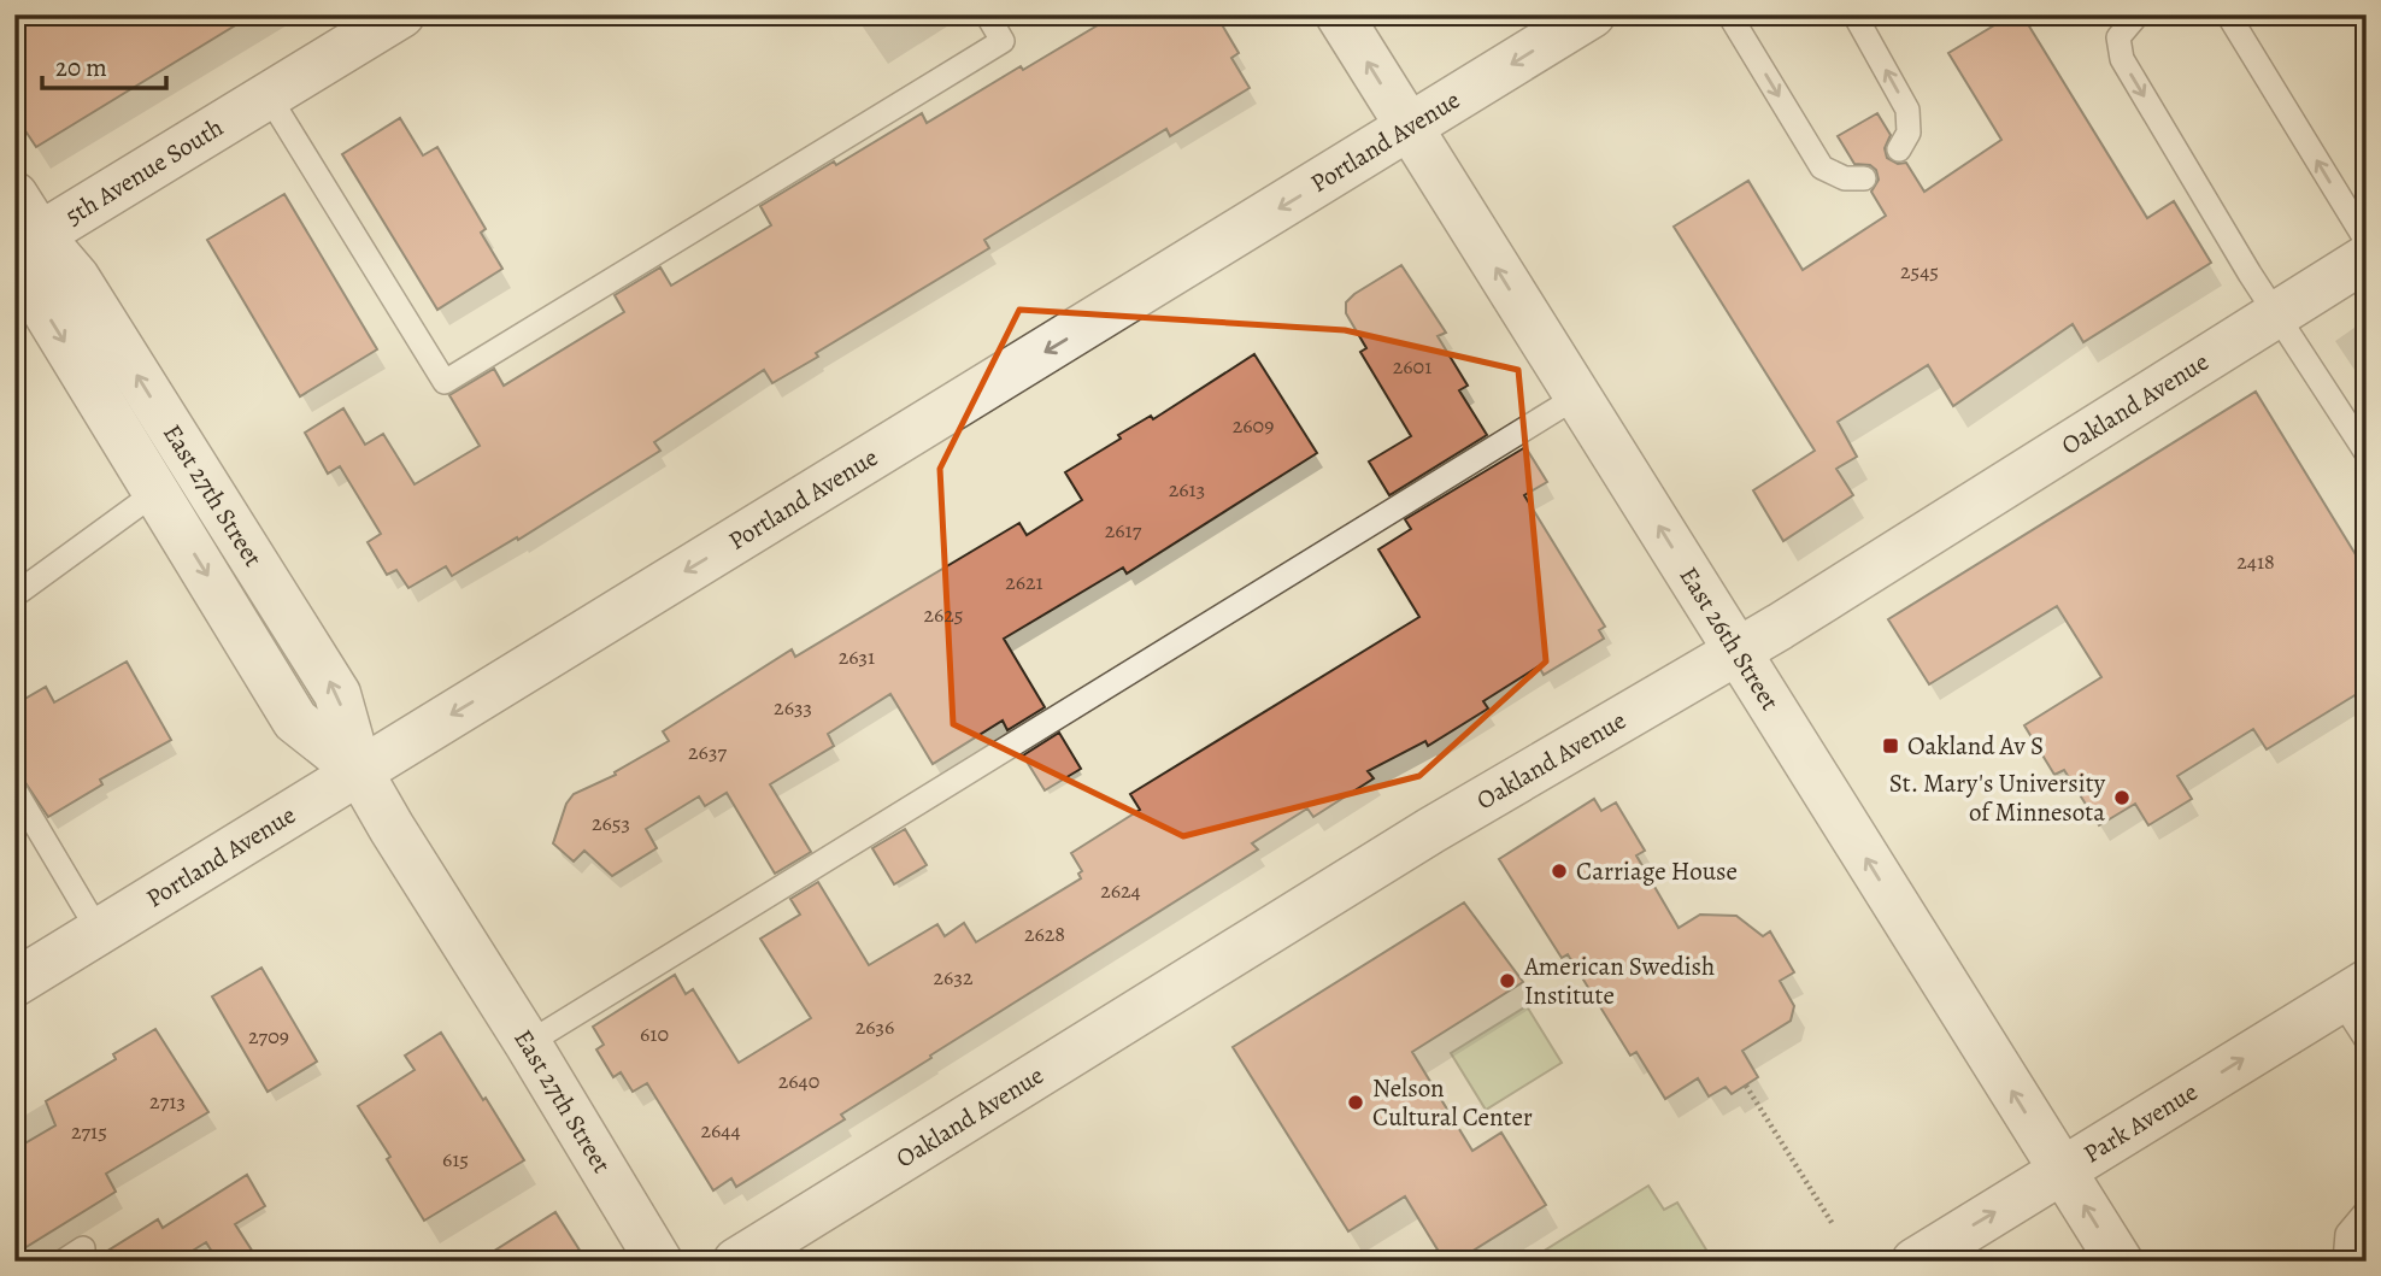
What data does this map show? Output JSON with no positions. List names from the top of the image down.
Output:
{
  "streets": {
    "street": [
      "Portland Avenue",
      "5th Avenue South",
      "Oakland Avenue",
      "East 27th Street",
      "East 26th Street",
      "Park Avenue"
    ]
  },
  "crossings": [
    ["Portland Avenue", "East 27th Street"],
    ["Portland Avenue", "East 26th Street"],
    ["5th Avenue South", "East 27th Street"],
    ["Oakland Avenue", "East 26th Street"],
    ["East 26th Street", "Park Avenue"]
  ],
  "one_way": ["Portland Avenue", "East 26th Street", "Park Avenue"],
  "places": {
    "transit": ["Oakland Av S"],
    "other": [
      "St. Mary's University of Minnesota",
      "Carriage House",
      "American Swedish Institute",
      "Nelson Cultural Center"
    ]
  },
  "house_numbers": [
    "2545",
    "2601",
    "2609",
    "2613",
    "2617",
    "2418",
    "2621",
    "2625",
    "2631",
    "2633",
    "2637",
    "2653",
    "2624",
    "2628",
    "2632",
    "2636",
    "610",
    "2709",
    "2640",
    "2713",
    "2644",
    "2715",
    "615"
  ],
  "scale_bar": "20 m"
}
